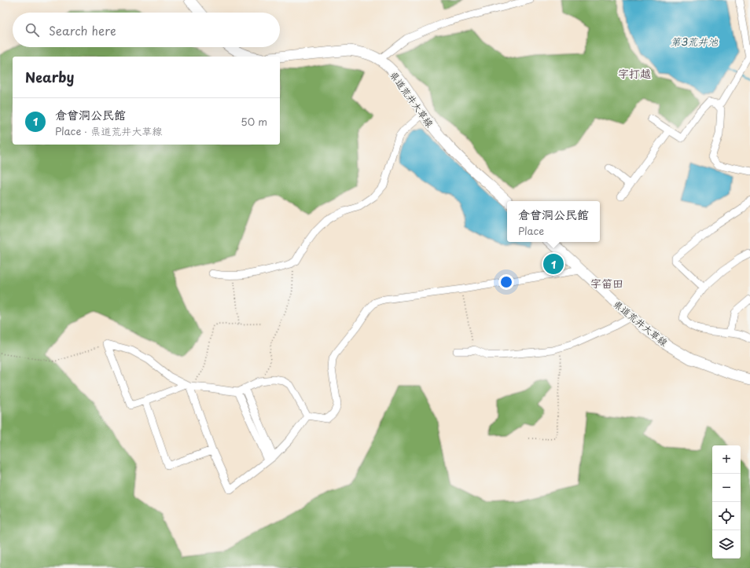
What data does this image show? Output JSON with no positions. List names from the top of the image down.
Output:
{
  "streets": {
    "main road": ["県道荒井大草線"]
  },
  "districts": ["字打越", "字笛田"],
  "water": ["第3荒井池"],
  "page": {
    "search": "Search here",
    "heading": "Nearby",
    "list": [
      {
        "mark": "1",
        "name": "倉曾洞公民館",
        "note": "Place · 県道荒井大草線",
        "value": "50 m"
      }
    ],
    "popup": ["倉曾洞公民館", "Place"],
    "pins": "1",
    "map_buttons": ["+", "−"]
  }
}
